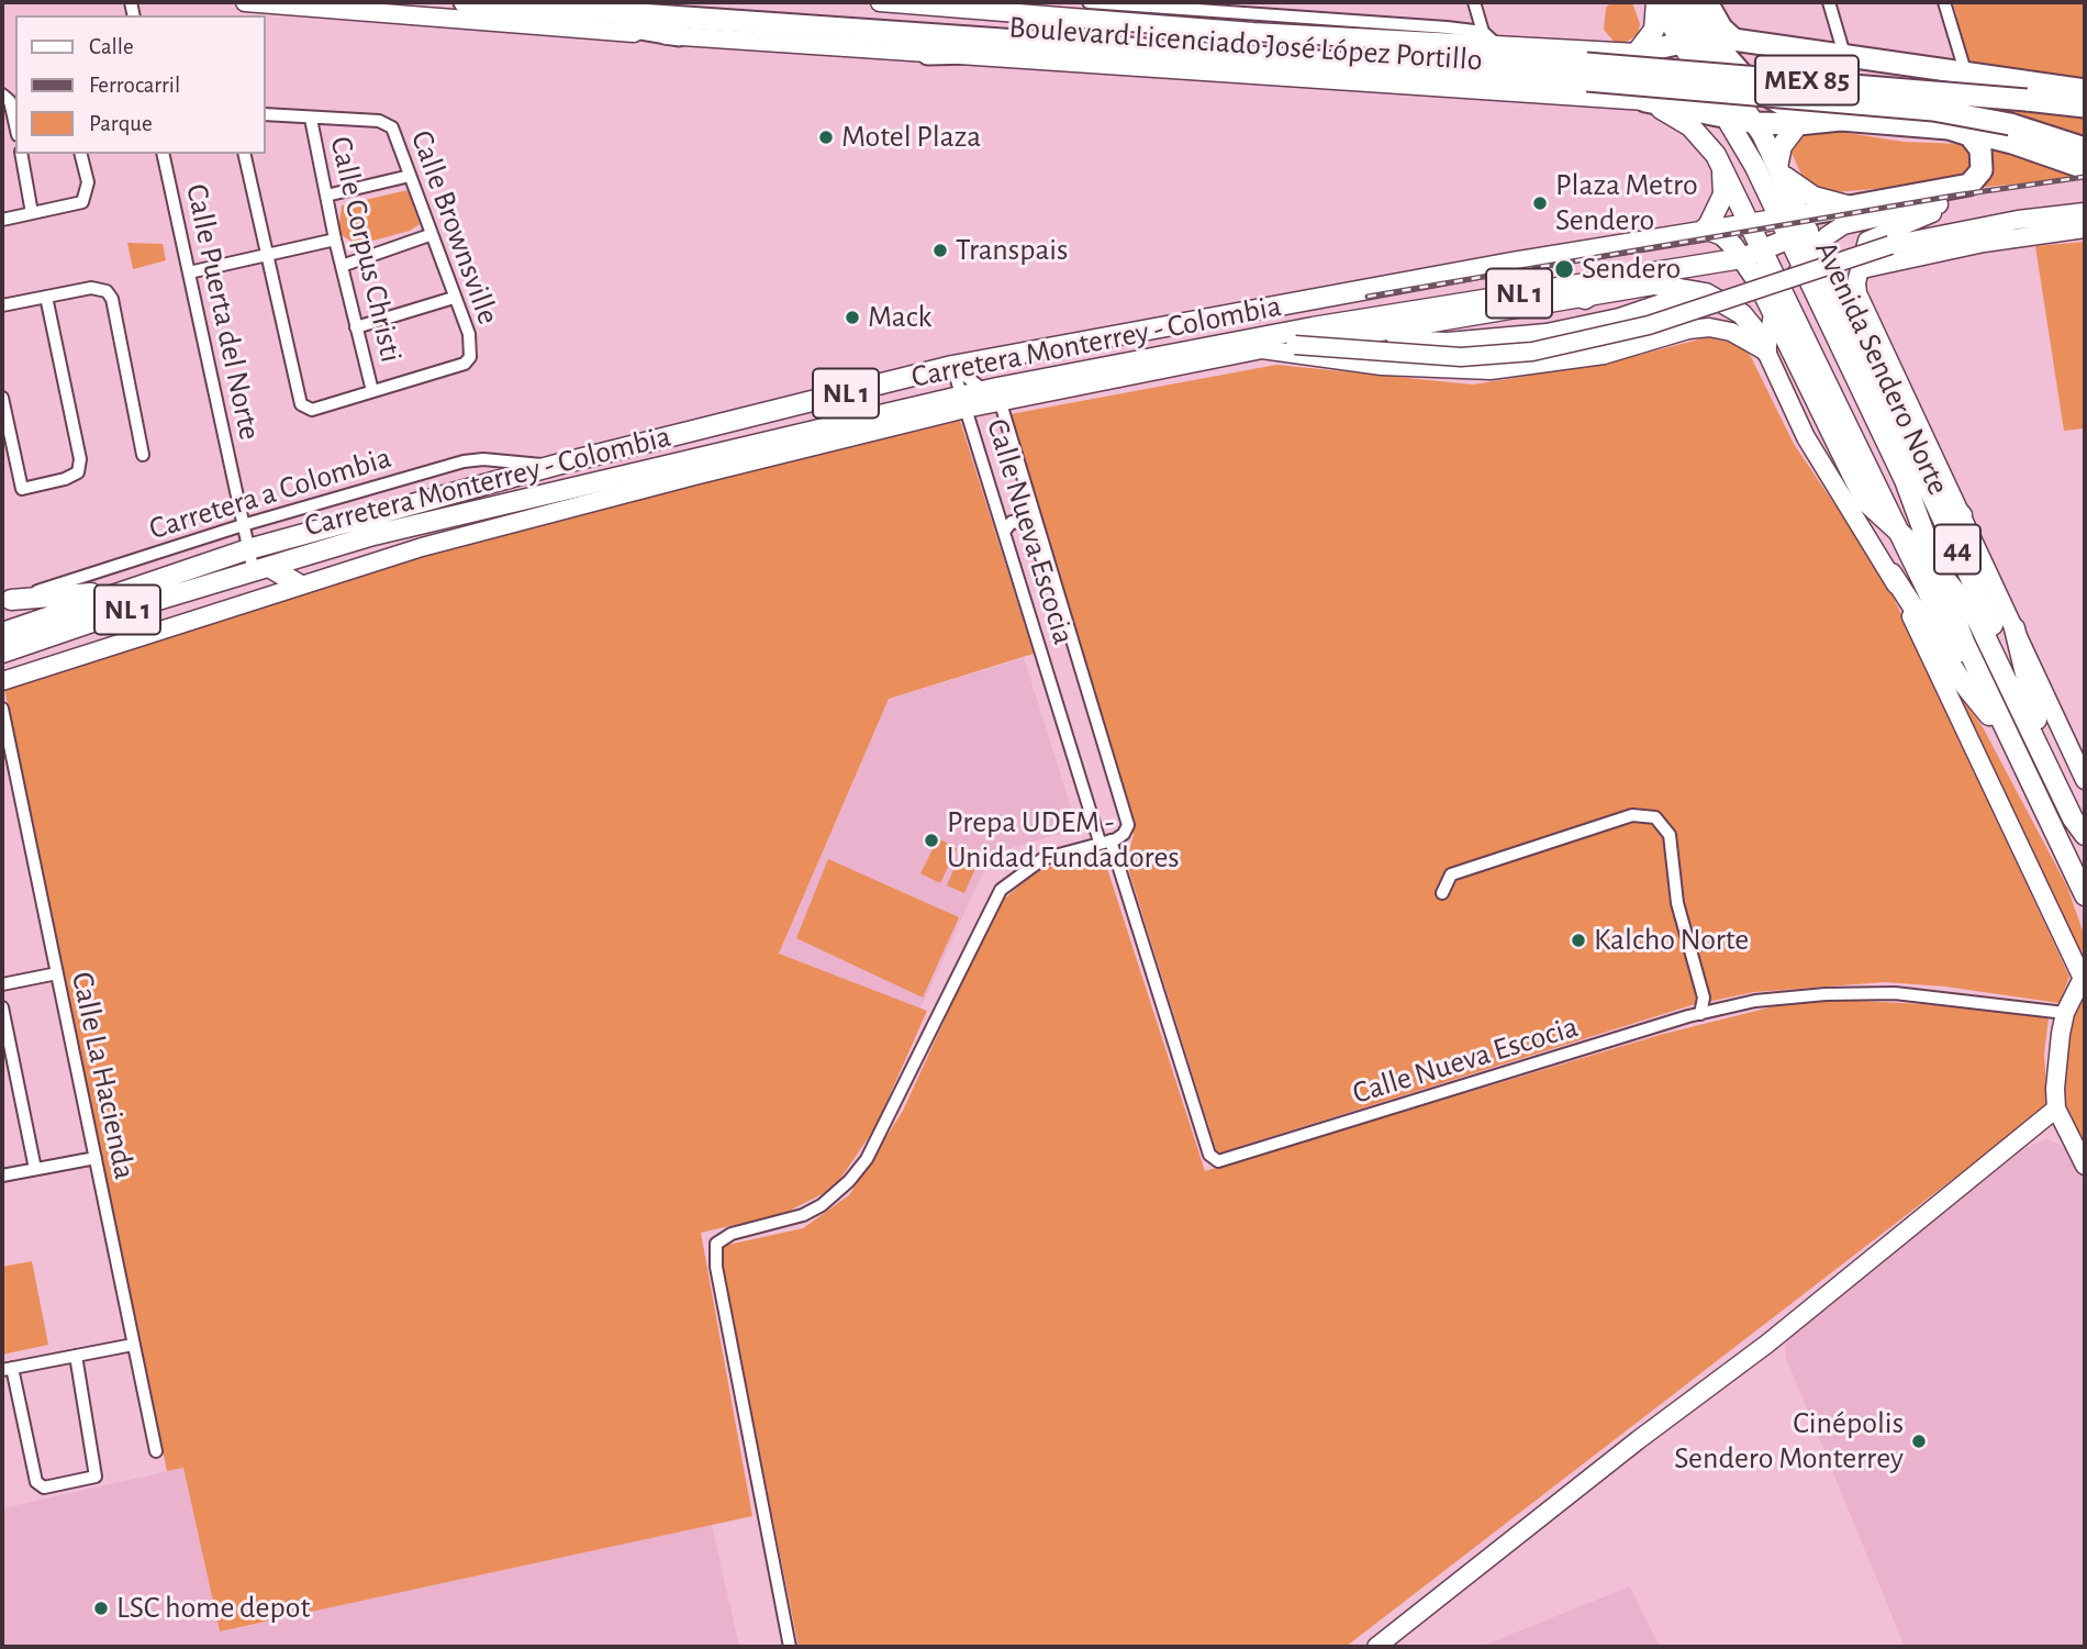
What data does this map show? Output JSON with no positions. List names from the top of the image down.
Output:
{
  "streets": {
    "highway": ["Boulevard Licenciado José López Portillo", "MEX 85", "NL 1"],
    "main road": ["Carretera Monterrey - Colombia", "Avenida Sendero Norte", "44"],
    "street": [
      "Calle Brownsville",
      "Calle Corpus Christi",
      "Calle Puerta del Norte",
      "Carretera a Colombia",
      "Calle Nueva Escocia",
      "Calle La Hacienda"
    ]
  },
  "crossings": [
    ["Boulevard Licenciado José López Portillo", "MEX 85"],
    ["Calle Brownsville", "Calle Corpus Christi"],
    ["NL 1", "Carretera Monterrey - Colombia"],
    ["NL 1", "Avenida Sendero Norte"],
    ["NL 1", "Calle Nueva Escocia"],
    ["Calle Puerta del Norte", "Carretera Monterrey - Colombia"],
    ["Calle Puerta del Norte", "Carretera a Colombia"],
    ["Carretera Monterrey - Colombia", "Avenida Sendero Norte"],
    ["Carretera Monterrey - Colombia", "Carretera a Colombia"],
    ["Carretera Monterrey - Colombia", "Calle Nueva Escocia"]
  ],
  "places": [
    "Motel Plaza",
    "Plaza Metro Sendero",
    "Transpais",
    "Sendero",
    "Mack",
    "Prepa UDEM - Unidad Fundadores",
    "Kalcho Norte",
    "Cinépolis Sendero Monterrey",
    "LSC home depot"
  ],
  "legend": ["Calle", "Ferrocarril", "Parque"]
}
